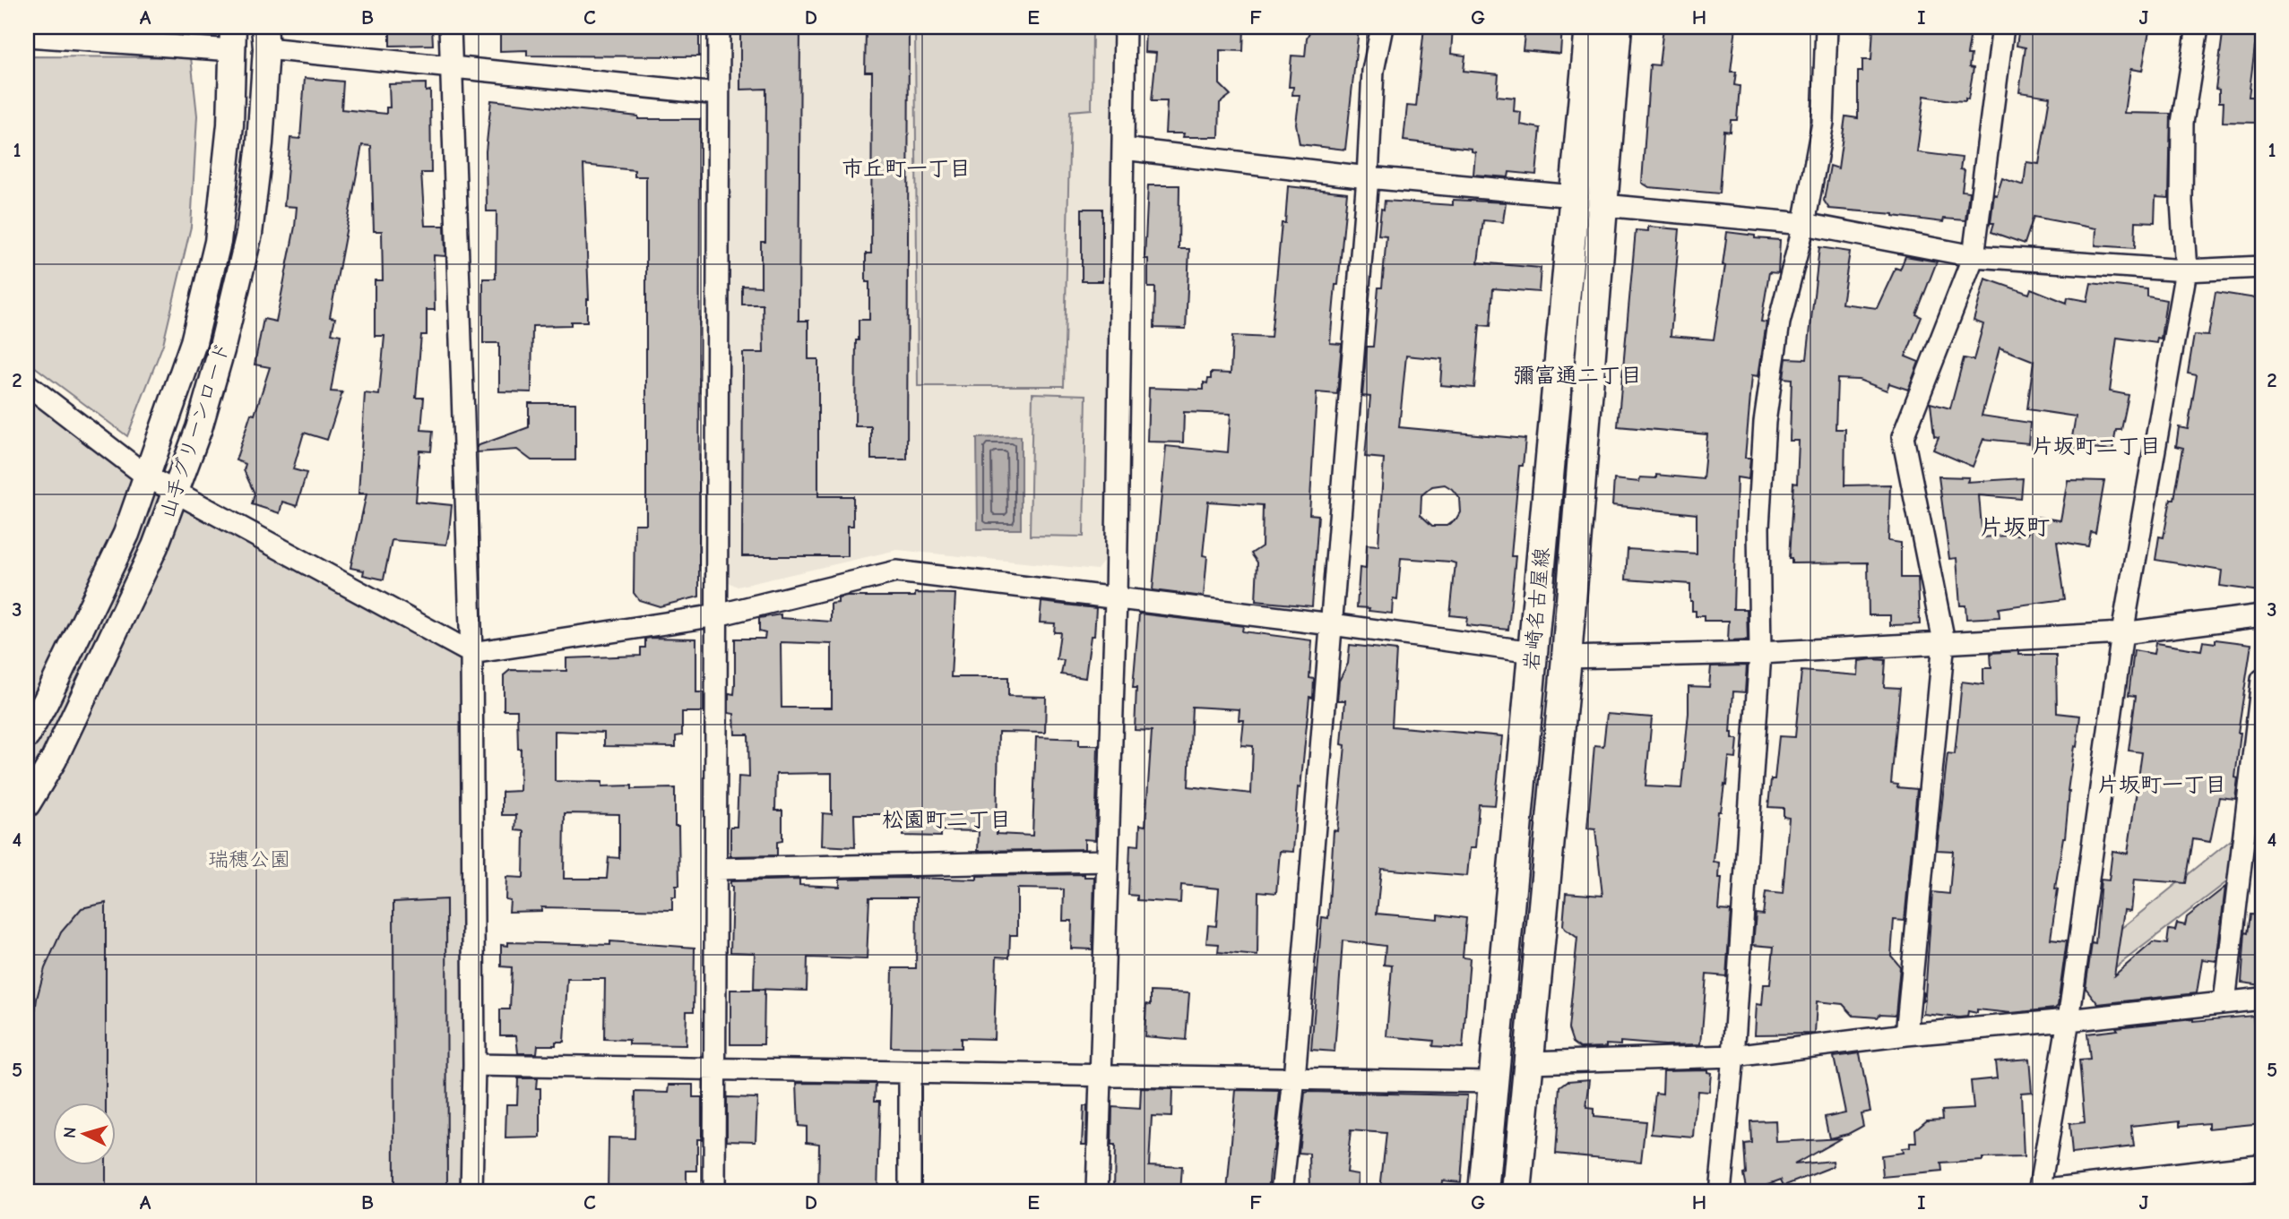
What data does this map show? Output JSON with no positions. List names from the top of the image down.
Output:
{
  "streets": {
    "main road": ["岩崎名古屋線"],
    "street": ["山手グリーンロード"]
  },
  "districts": [
    "市丘町一丁目",
    "彌富通二丁目",
    "片坂町二丁目",
    "片坂町",
    "片坂町一丁目",
    "松園町二丁目"
  ],
  "parks": ["瑞穂公園"],
  "north": "left",
  "grid": {
    "columns": [
      "A",
      "B",
      "C",
      "D",
      "E",
      "F",
      "G",
      "H",
      "I",
      "J"
    ],
    "rows": [
      "1",
      "2",
      "3",
      "4",
      "5"
    ]
  }
}
